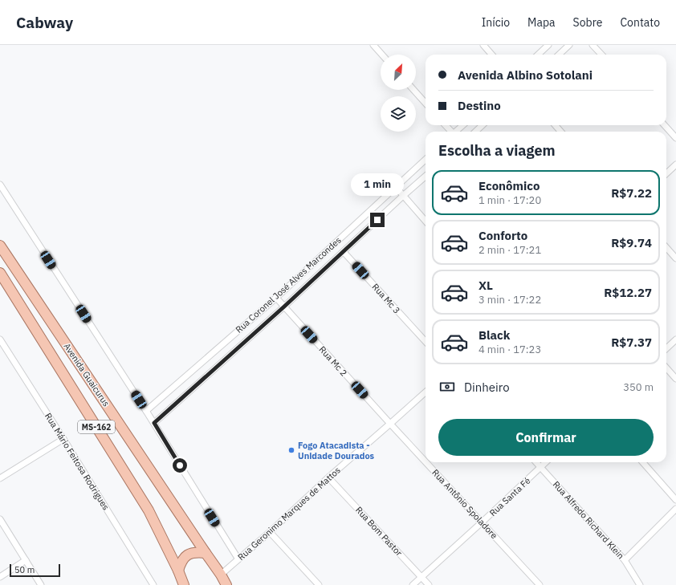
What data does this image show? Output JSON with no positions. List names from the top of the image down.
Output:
{
  "streets": {
    "main road": ["Avenida Guaicurus", "MS-162"],
    "street": [
      "Rua Coronel José Alves Marcondes",
      "Rua Mc 3",
      "Rua Mc 2",
      "Rua Mário Feitosa Rodrigues",
      "Rua Santa Fé",
      "Rua Antônio Spoladore",
      "Rua Geronimo Marques de Mattos",
      "Rua Alfredo Richard Klein",
      "Rua Bom Pastor"
    ]
  },
  "crossings": [
    ["Rua Coronel José Alves Marcondes", "Rua Mc 3"],
    ["Rua Coronel José Alves Marcondes", "Rua Mc 2"],
    ["Rua Mc 2", "Rua Antônio Spoladore"],
    ["Rua Mc 2", "Rua Geronimo Marques de Mattos"],
    ["Avenida Guaicurus", "Rua Geronimo Marques de Mattos"],
    ["Rua Santa Fé", "Rua Antônio Spoladore"],
    ["Rua Santa Fé", "Rua Alfredo Richard Klein"],
    ["Rua Santa Fé", "Rua Bom Pastor"],
    ["Rua Antônio Spoladore", "Rua Geronimo Marques de Mattos"],
    ["Rua Geronimo Marques de Mattos", "Rua Bom Pastor"]
  ],
  "places": ["Fogo Atacadista - Unidade Dourados"],
  "scale_bar": "50 m",
  "north": "top right",
  "page": {
    "header": "Cabway",
    "nav": [
      "Início",
      "Mapa",
      "Sobre",
      "Contato"
    ],
    "banner": ["Avenida Albino Sotolani", "Destino"],
    "heading": "Escolha a viagem",
    "list": [
      {
        "name": "Econômico",
        "note": "1 min · 17:20",
        "value": "R$7.22"
      },
      {
        "name": "Conforto",
        "note": "2 min · 17:21",
        "value": "R$9.74"
      },
      {
        "name": "XL",
        "note": "3 min · 17:22",
        "value": "R$12.27"
      },
      {
        "name": "Black",
        "note": "4 min · 17:23",
        "value": "R$7.37"
      }
    ],
    "bubble": "1 min",
    "pay": ["Dinheiro", "350 m"],
    "buttons": "Confirmar",
    "scale": "50 m"
  }
}
